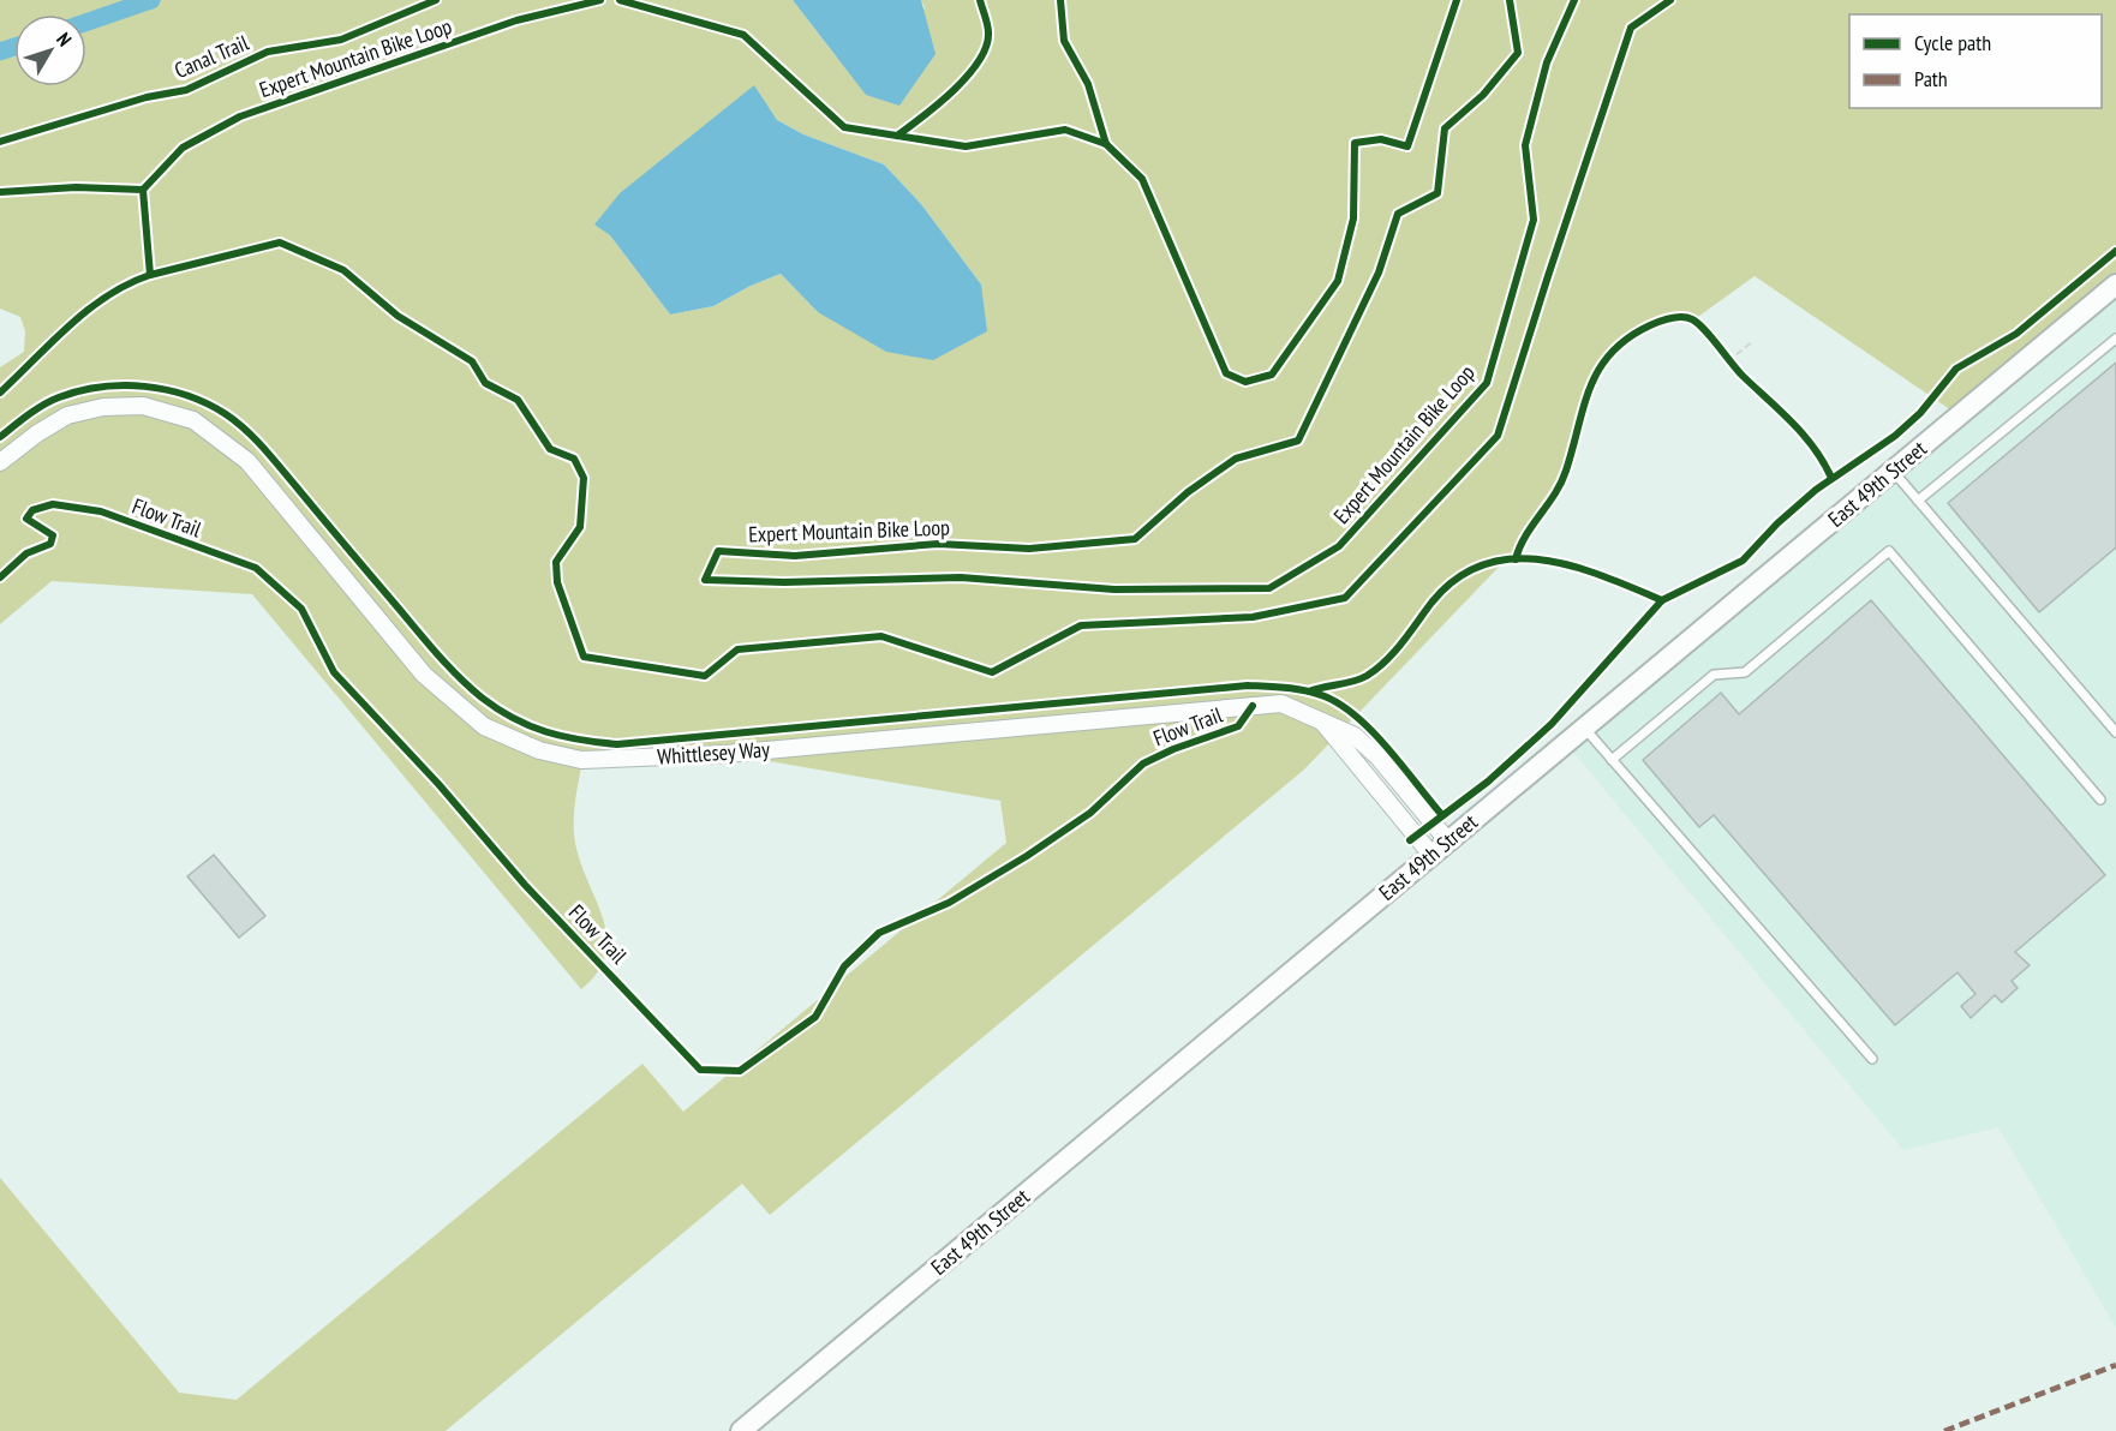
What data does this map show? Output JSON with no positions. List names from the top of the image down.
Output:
{
  "streets": {
    "street": ["East 49th Street", "Whittlesey Way"],
    "cycle path": ["Canal Trail", "Expert Mountain Bike Loop", "Flow Trail"]
  },
  "crossings": [
    ["East 49th Street", "Whittlesey Way"]
  ],
  "legend": ["Cycle path", "Path"],
  "north": "top right"
}
